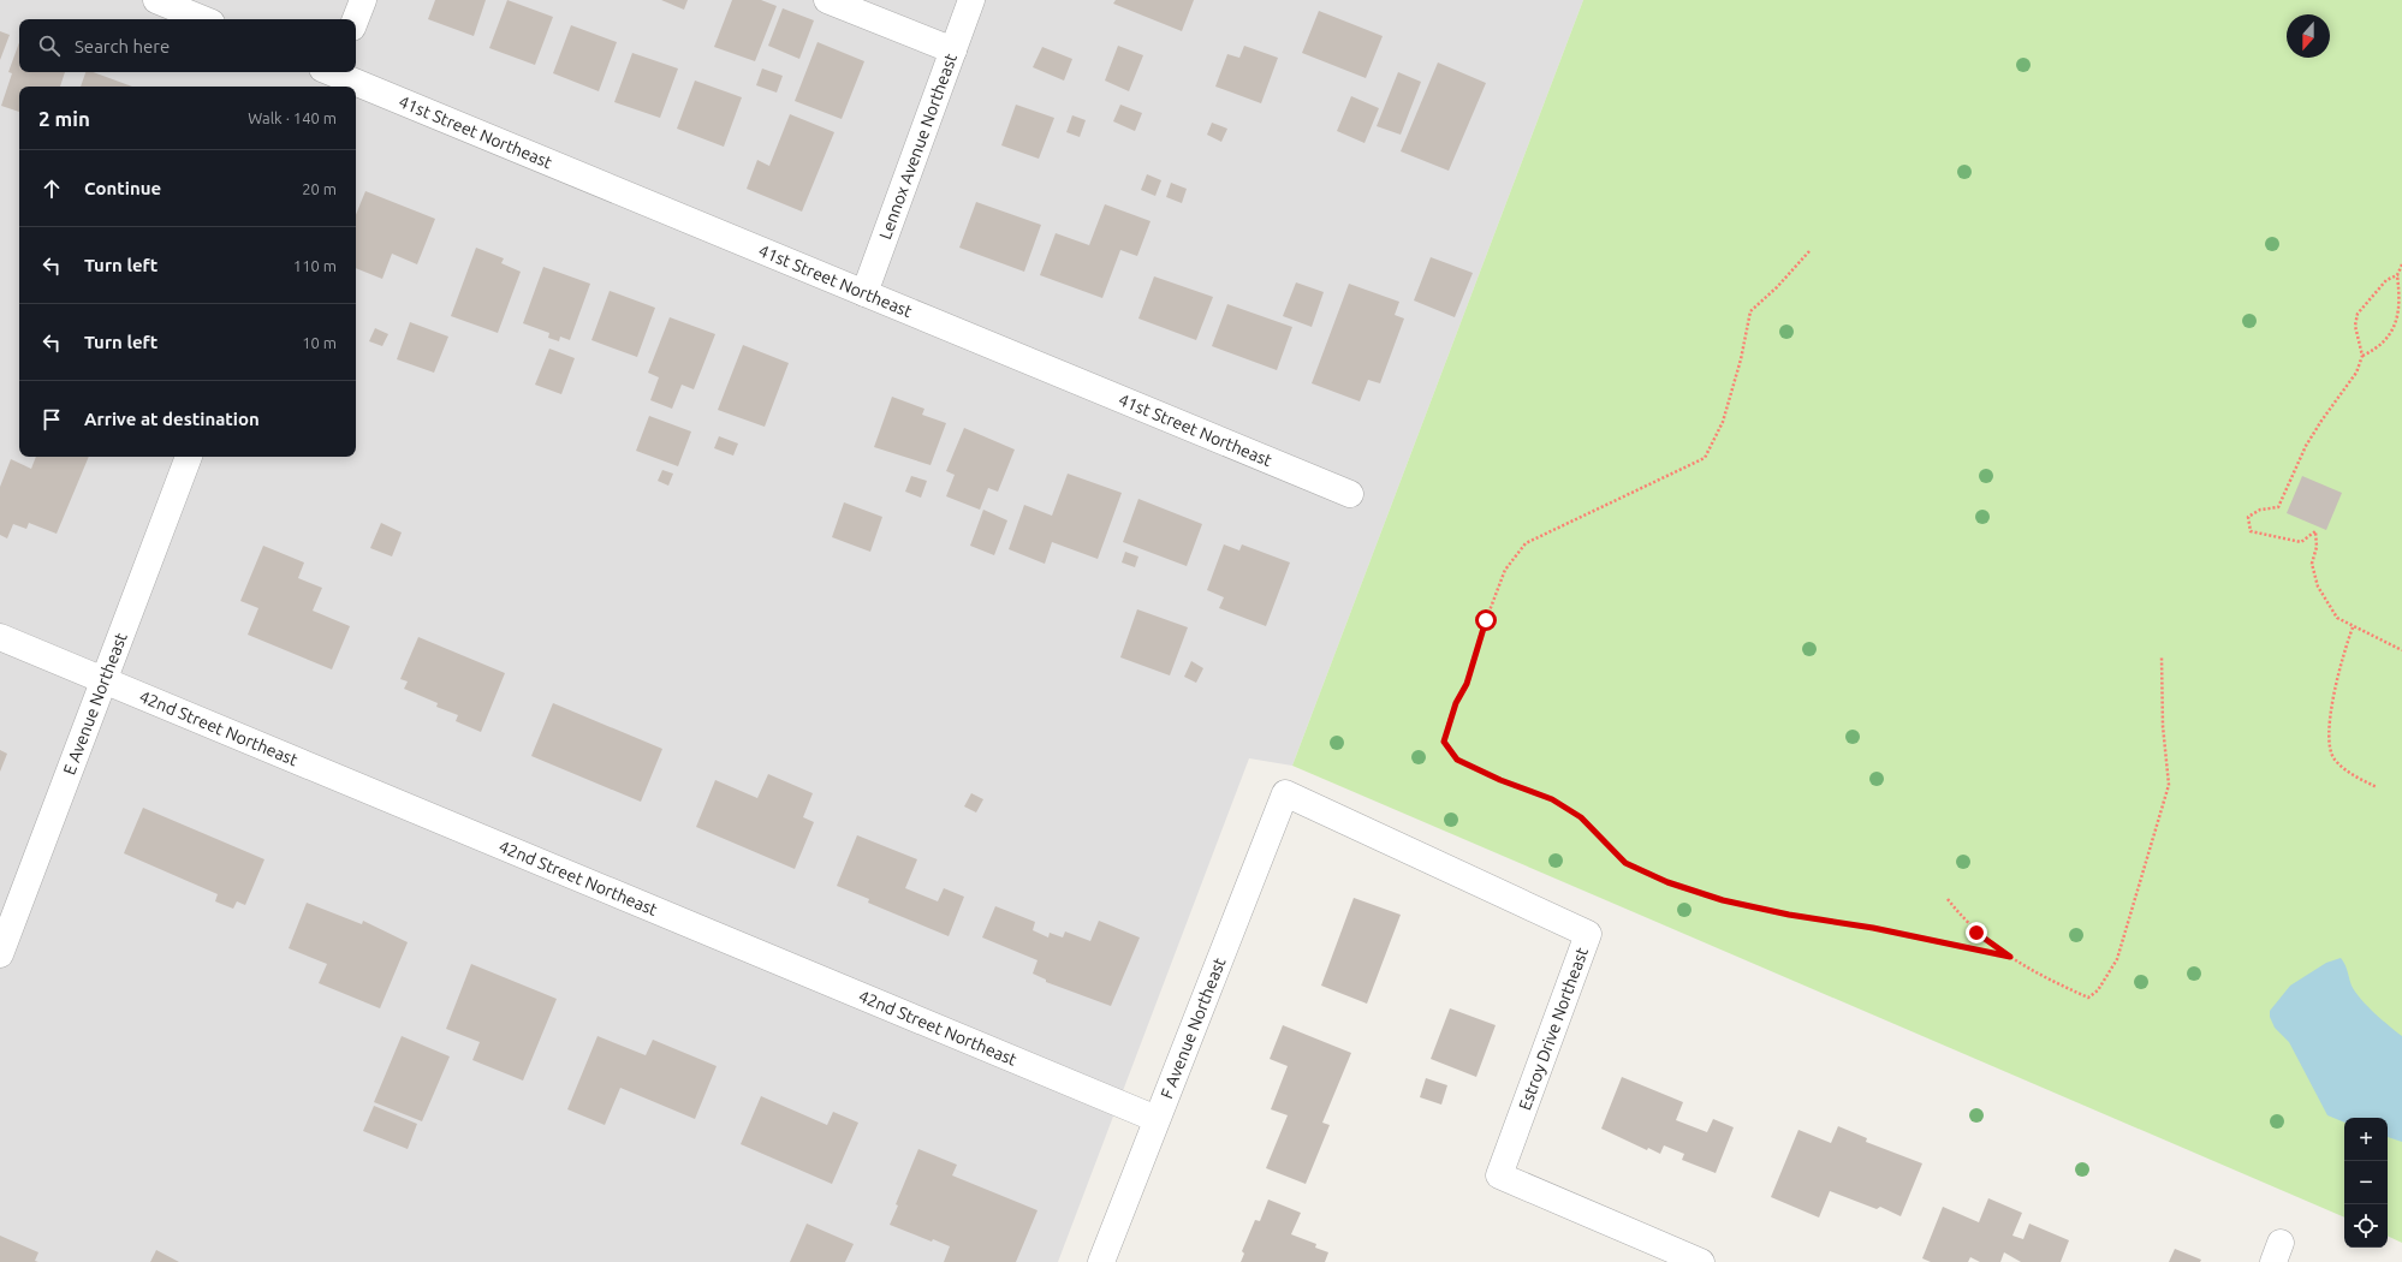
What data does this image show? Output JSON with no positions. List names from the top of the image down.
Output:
{
  "streets": {
    "street": [
      "41st Street Northeast",
      "Lennox Avenue Northeast",
      "E Avenue Northeast",
      "42nd Street Northeast",
      "F Avenue Northeast",
      "Estroy Drive Northeast"
    ]
  },
  "crossings": [
    ["41st Street Northeast", "Lennox Avenue Northeast"],
    ["E Avenue Northeast", "42nd Street Northeast"],
    ["42nd Street Northeast", "F Avenue Northeast"],
    ["F Avenue Northeast", "Estroy Drive Northeast"]
  ],
  "north": "bottom",
  "page": {
    "search": "Search here",
    "heading": ["2 min", "Walk · 140 m"],
    "list": [
      ["Continue", "20 m"],
      ["Turn left", "110 m"],
      ["Turn left", "10 m"],
      "Arrive at destination"
    ],
    "map_buttons": ["+", "−"]
  }
}
